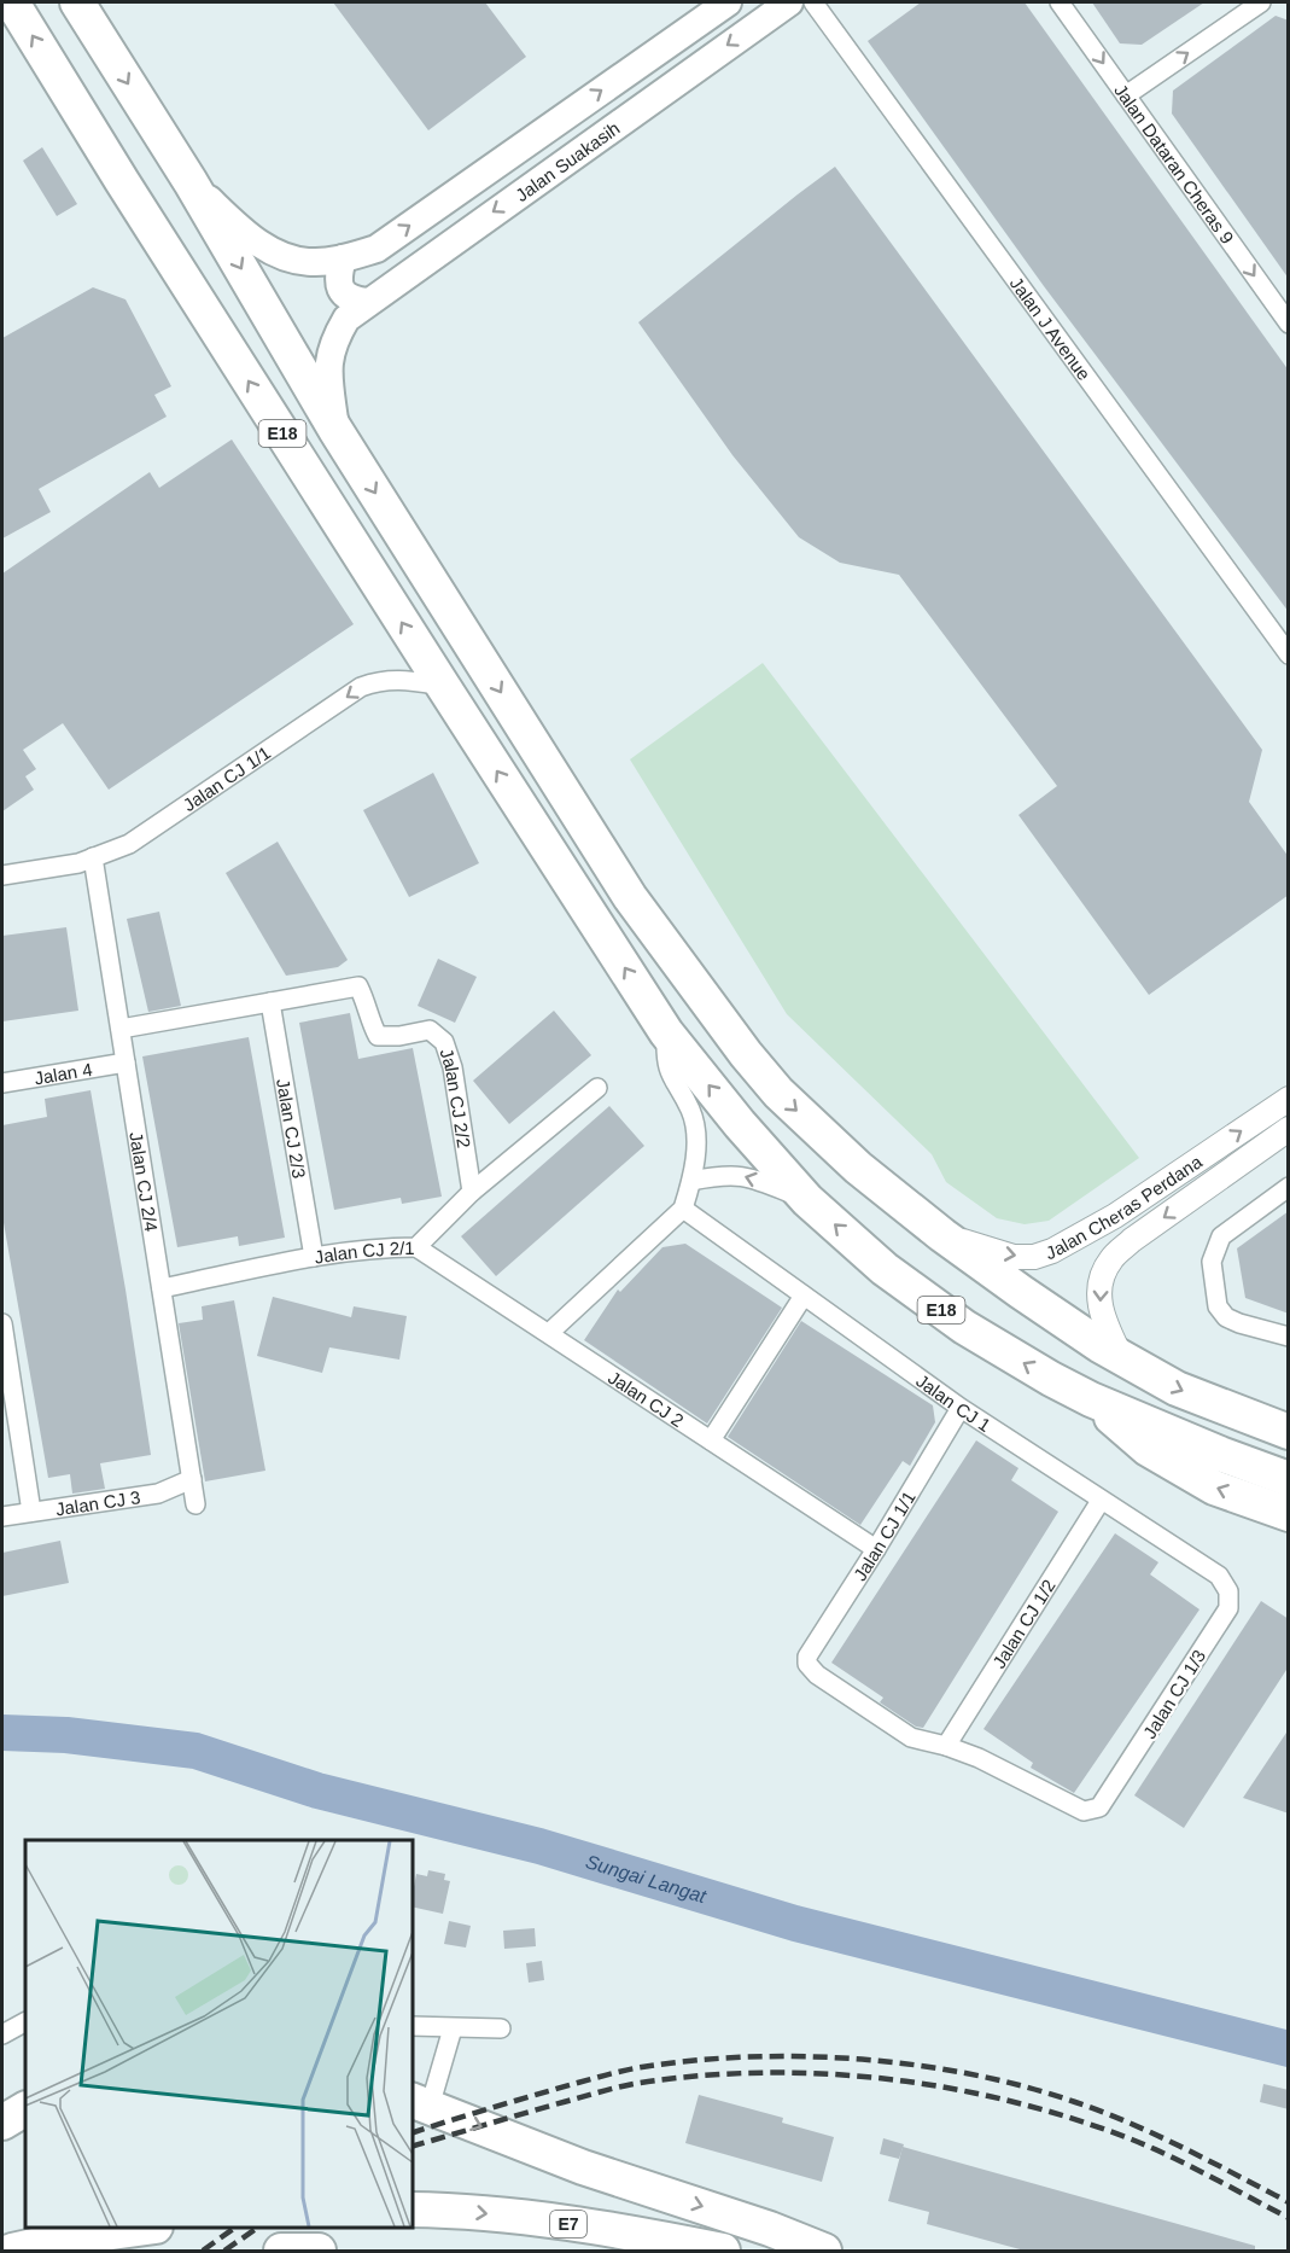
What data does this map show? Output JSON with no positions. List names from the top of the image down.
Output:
{
  "streets": {
    "highway": ["E18", "E7"],
    "main road": ["Jalan Suakasih"],
    "street": [
      "Jalan Dataran Cheras 9",
      "Jalan J Avenue",
      "Jalan CJ 1/1",
      "Jalan 4",
      "Jalan CJ 2/2",
      "Jalan CJ 2/3",
      "Jalan CJ 2/4",
      "Jalan Cheras Perdana",
      "Jalan CJ 2/1",
      "Jalan CJ 2",
      "Jalan CJ 1",
      "Jalan CJ 3",
      "Jalan CJ 1/2",
      "Jalan CJ 1/3"
    ]
  },
  "crossings": [
    ["Jalan Suakasih", "E18"],
    ["E18", "Jalan CJ 1/1"],
    ["E18", "Jalan Cheras Perdana"],
    ["Jalan CJ 1/1", "Jalan CJ 2/4"],
    ["Jalan CJ 1/1", "Jalan CJ 2"],
    ["Jalan CJ 1/1", "Jalan CJ 1"],
    ["Jalan CJ 1/1", "Jalan CJ 1/2"],
    ["Jalan CJ 1/1", "Jalan CJ 1/3"],
    ["Jalan 4", "Jalan CJ 2/4"],
    ["Jalan CJ 2/2", "Jalan CJ 2/3"],
    ["Jalan CJ 2/2", "Jalan CJ 2/1"],
    ["Jalan CJ 2/3", "Jalan CJ 2/1"],
    ["Jalan CJ 2/4", "Jalan CJ 2/1"],
    ["Jalan CJ 2/4", "Jalan CJ 3"],
    ["Jalan CJ 2/1", "Jalan CJ 2"],
    ["Jalan CJ 1", "Jalan CJ 1/2"],
    ["Jalan CJ 1", "Jalan CJ 1/3"],
    ["Jalan CJ 1/2", "Jalan CJ 1/3"]
  ],
  "one_way": ["Jalan Dataran Cheras 9", "Jalan CJ 1/1"],
  "water": ["Sungai Langat"]
}
